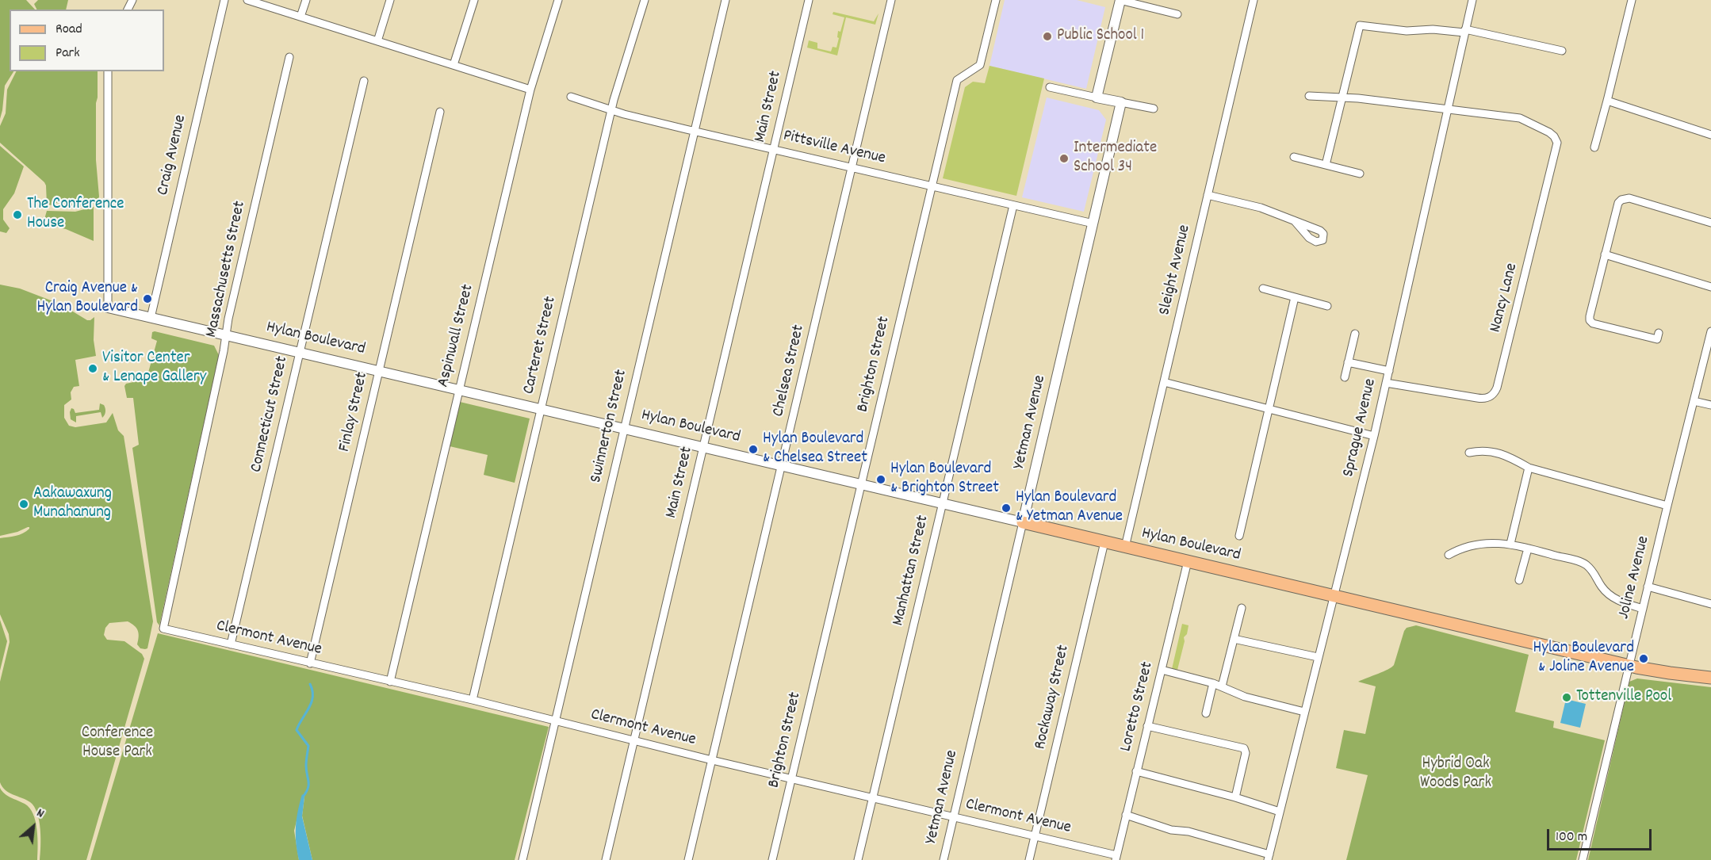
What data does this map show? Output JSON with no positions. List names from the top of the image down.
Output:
{
  "streets": {
    "main road": ["Hylan Boulevard"],
    "street": [
      "Main Street",
      "Pittsville Avenue",
      "Craig Avenue",
      "Massachusetts Street",
      "Sleight Avenue",
      "Nancy Lane",
      "Aspinwall Street",
      "Carteret Street",
      "Brighton Street",
      "Chelsea Street",
      "Finlay Street",
      "Connecticut Street",
      "Yetman Avenue",
      "Swinnerton Street",
      "Sprague Avenue",
      "Manhattan Street",
      "Joline Avenue",
      "Clermont Avenue",
      "Rockaway Street",
      "Loretto Street"
    ]
  },
  "crossings": [
    ["Main Street", "Pittsville Avenue"],
    ["Main Street", "Hylan Boulevard"],
    ["Main Street", "Clermont Avenue"],
    ["Pittsville Avenue", "Carteret Street"],
    ["Pittsville Avenue", "Brighton Street"],
    ["Pittsville Avenue", "Chelsea Street"],
    ["Pittsville Avenue", "Yetman Avenue"],
    ["Pittsville Avenue", "Swinnerton Street"],
    ["Pittsville Avenue", "Manhattan Street"],
    ["Craig Avenue", "Hylan Boulevard"],
    ["Massachusetts Street", "Hylan Boulevard"],
    ["Massachusetts Street", "Clermont Avenue"],
    ["Sleight Avenue", "Hylan Boulevard"],
    ["Nancy Lane", "Sprague Avenue"],
    ["Aspinwall Street", "Hylan Boulevard"],
    ["Aspinwall Street", "Clermont Avenue"],
    ["Hylan Boulevard", "Carteret Street"],
    ["Hylan Boulevard", "Brighton Street"],
    ["Hylan Boulevard", "Chelsea Street"],
    ["Hylan Boulevard", "Finlay Street"],
    ["Hylan Boulevard", "Connecticut Street"],
    ["Hylan Boulevard", "Yetman Avenue"],
    ["Hylan Boulevard", "Swinnerton Street"],
    ["Hylan Boulevard", "Sprague Avenue"],
    ["Hylan Boulevard", "Manhattan Street"],
    ["Hylan Boulevard", "Joline Avenue"],
    ["Hylan Boulevard", "Rockaway Street"],
    ["Hylan Boulevard", "Loretto Street"],
    ["Carteret Street", "Clermont Avenue"],
    ["Brighton Street", "Clermont Avenue"],
    ["Chelsea Street", "Clermont Avenue"],
    ["Finlay Street", "Clermont Avenue"],
    ["Connecticut Street", "Clermont Avenue"],
    ["Yetman Avenue", "Clermont Avenue"],
    ["Swinnerton Street", "Clermont Avenue"],
    ["Manhattan Street", "Clermont Avenue"],
    ["Clermont Avenue", "Rockaway Street"],
    ["Clermont Avenue", "Loretto Street"]
  ],
  "parks": ["Conference House Park", "Hybrid Oak Woods Park"],
  "places": [
    "Public School 1",
    "Intermediate School 34",
    "The Conference House",
    "Craig Avenue & Hylan Boulevard",
    "Visitor Center & Lenape Gallery",
    "Hylan Boulevard & Chelsea Street",
    "Hylan Boulevard & Brighton Street",
    "Aakawaxung Munahanung",
    "Hylan Boulevard & Yetman Avenue",
    "Hylan Boulevard & Joline Avenue",
    "Tottenville Pool"
  ],
  "legend": ["Road", "Park"],
  "scale_bar": "100 m",
  "north": "top right"
}
